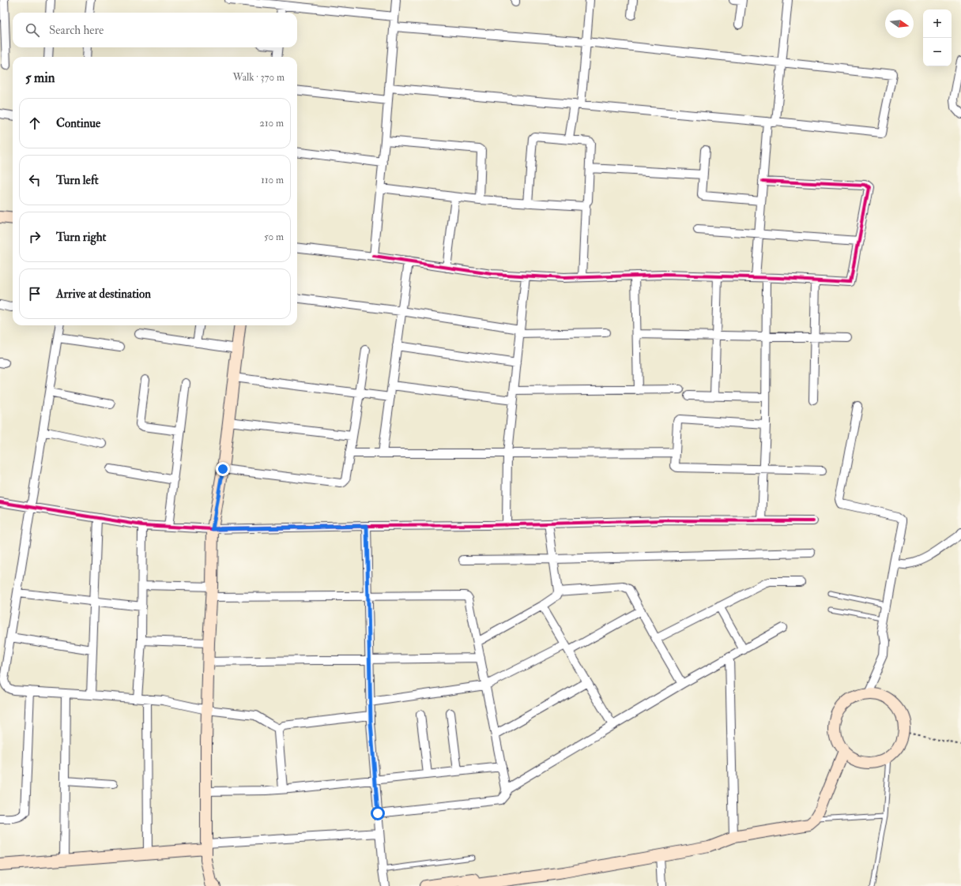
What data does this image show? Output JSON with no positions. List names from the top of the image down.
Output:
{
  "north": "right",
  "page": {
    "map_buttons": ["+", "−"],
    "search": "Search here",
    "heading": ["5 min", "Walk · 370 m"],
    "list": [
      ["Continue", "210 m"],
      ["Turn left", "110 m"],
      ["Turn right", "50 m"],
      "Arrive at destination"
    ]
  }
}
